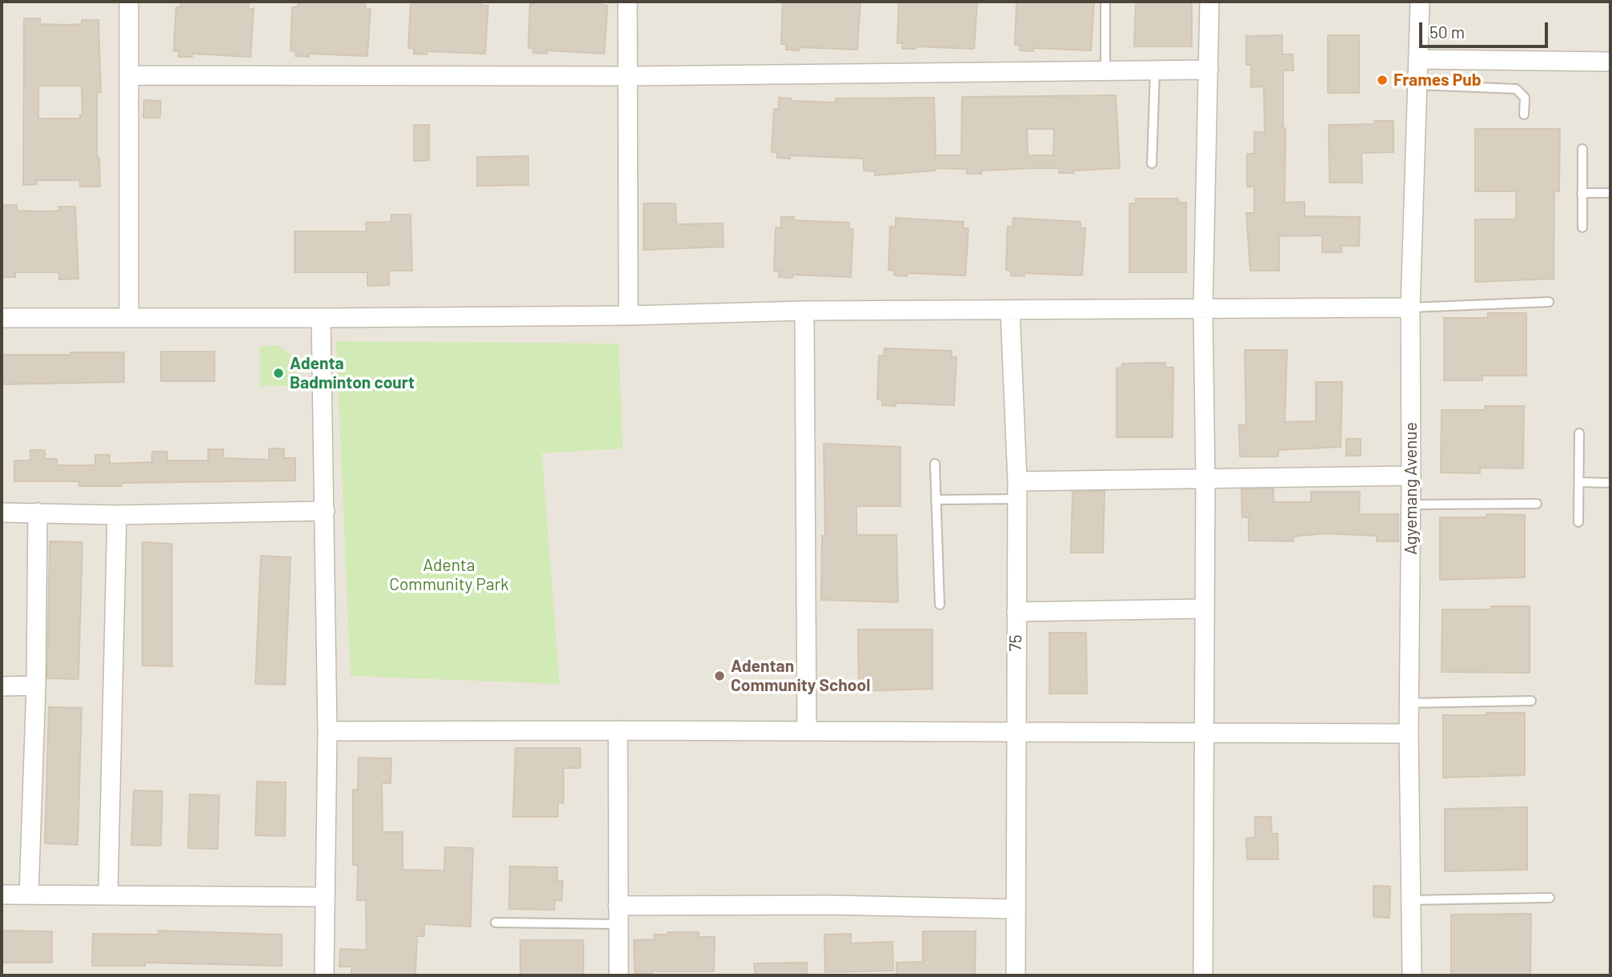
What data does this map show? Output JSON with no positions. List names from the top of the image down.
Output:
{
  "streets": {
    "street": ["Agyemang Avenue", "75"]
  },
  "parks": ["Adenta Community Park"],
  "places": ["Frames Pub", "Adenta Badminton court", "Adentan Community School"],
  "scale_bar": "50 m"
}
